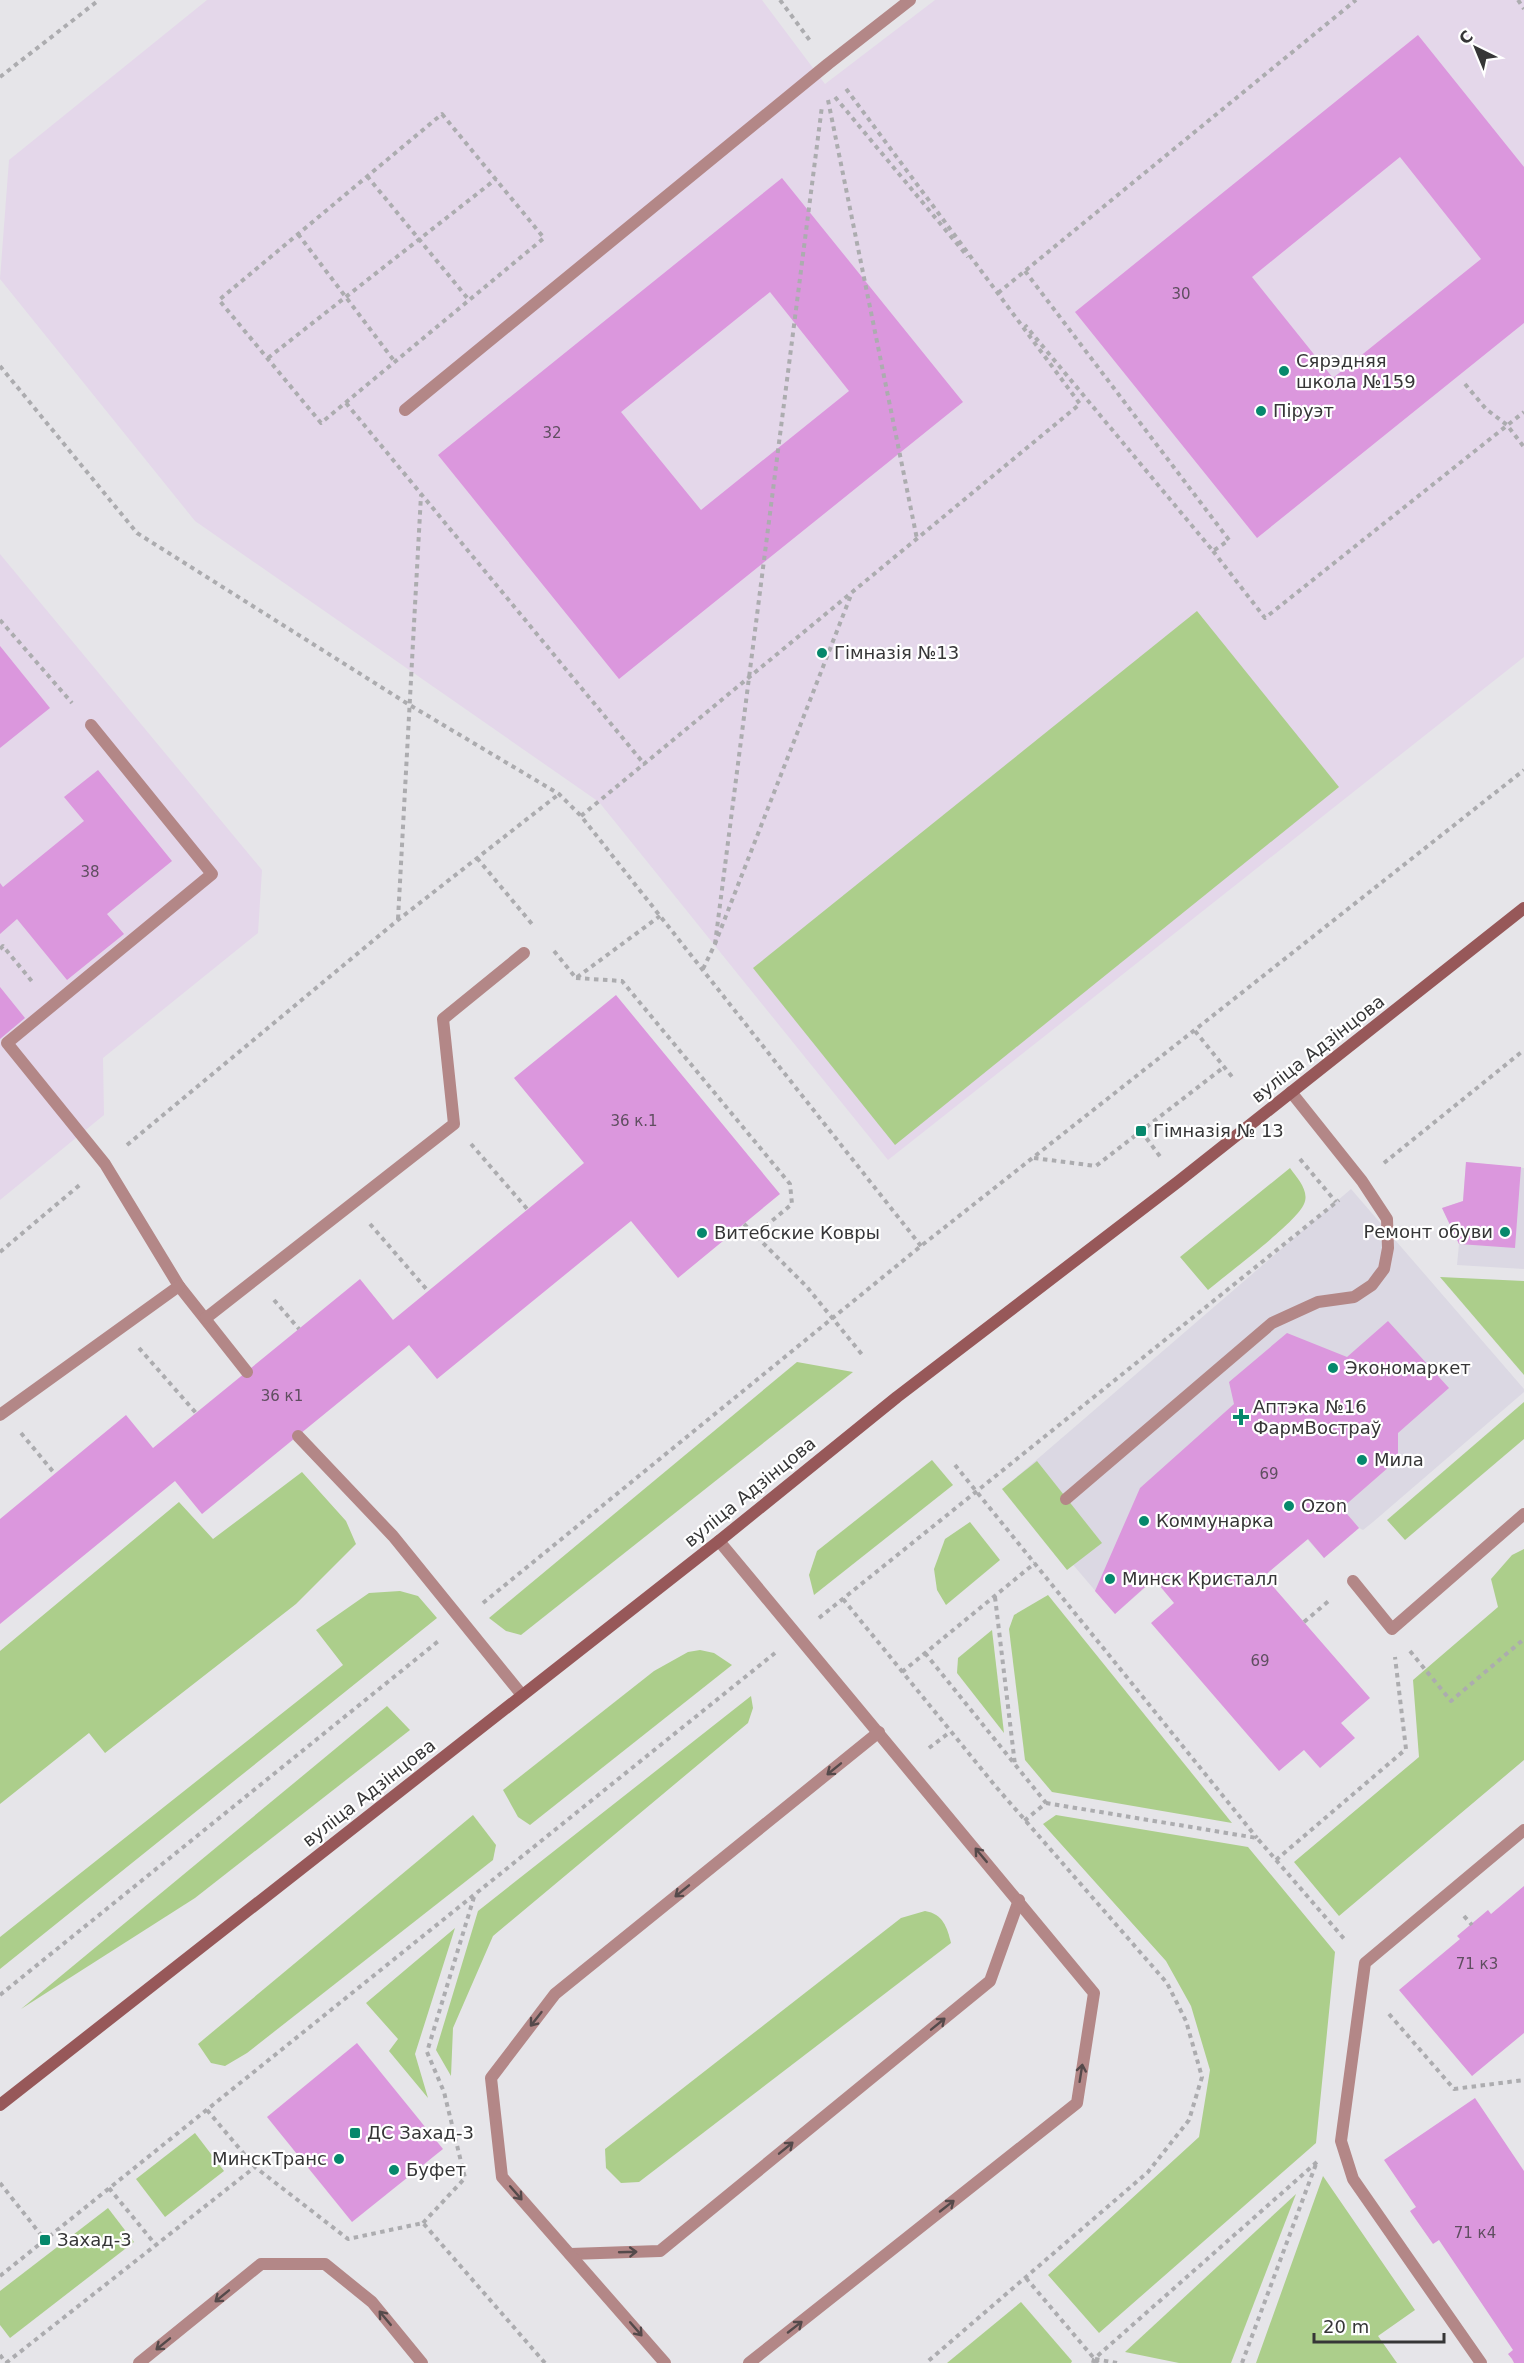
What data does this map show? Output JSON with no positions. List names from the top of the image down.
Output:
{
  "streets": {
    "main road": ["вуліца Адзінцова"]
  },
  "places": {
    "other": [
      "Сярэдняя школа №159",
      "Піруэт",
      "Гімназія №13",
      "Ремонт обуви",
      "Витебские Ковры",
      "Экономаркет",
      "Мила",
      "Ozon",
      "Коммунарка",
      "Минск Кристалл",
      "МинскТранс",
      "Буфет"
    ],
    "transit": ["Гімназія № 13", "ДС Захад-3", "Захад-3"],
    "health": ["Аптэка №16 ФармВостраў"]
  },
  "house_numbers": [
    "30",
    "32",
    "38",
    "36 к.1",
    "36 к1",
    "69",
    "69",
    "71 к3",
    "71 к4"
  ],
  "scale_bar": "20 m",
  "north": "top left"
}
